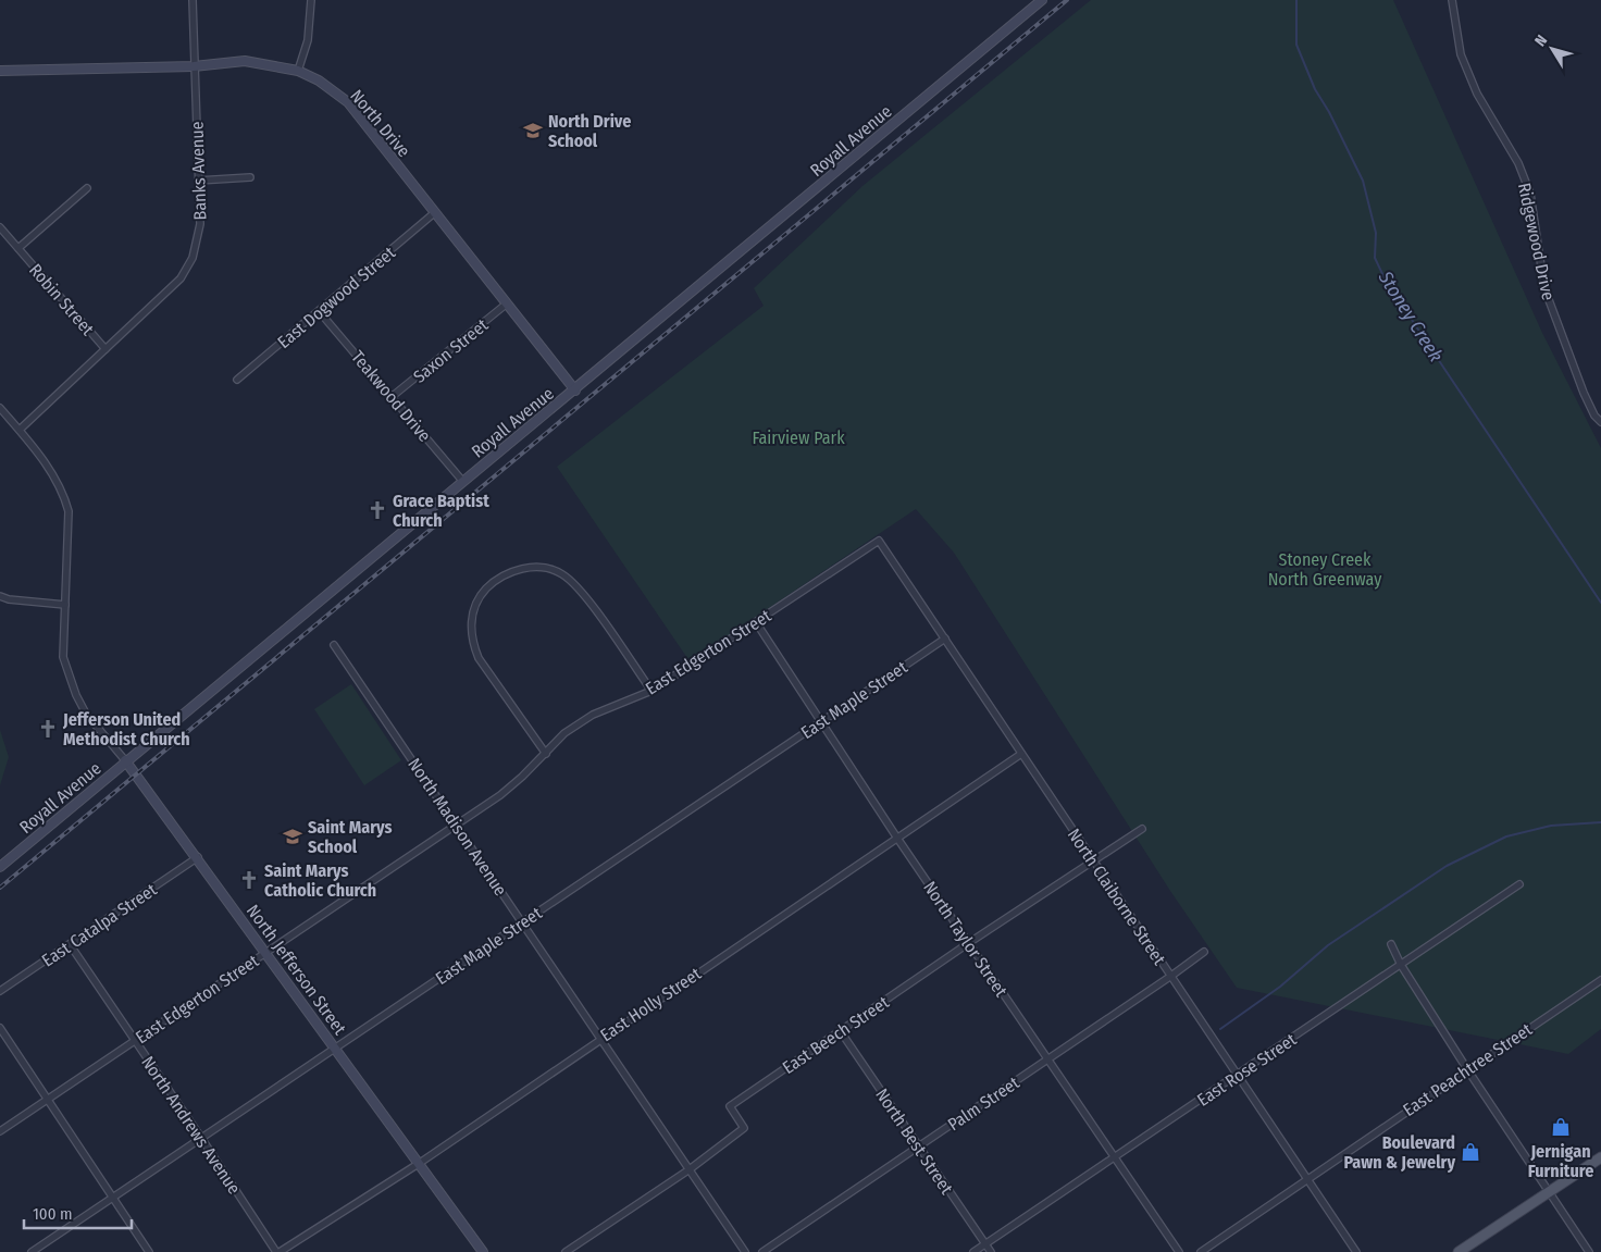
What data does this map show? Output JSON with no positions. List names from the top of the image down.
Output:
{
  "streets": {
    "street": [
      "North Drive",
      "Royall Avenue",
      "Banks Avenue",
      "Ridgewood Drive",
      "East Dogwood Street",
      "Robin Street",
      "Saxon Street",
      "Teakwood Drive",
      "East Edgerton Street",
      "East Maple Street",
      "North Madison Avenue",
      "North Claiborne Street",
      "East Catalpa Street",
      "North Taylor Street",
      "North Jefferson Street",
      "East Holly Street",
      "East Beech Street",
      "East Rose Street",
      "East Peachtree Street",
      "Palm Street",
      "North Andrews Avenue",
      "North Best Street"
    ]
  },
  "crossings": [
    ["North Drive", "Royall Avenue"],
    ["North Drive", "Banks Avenue"],
    ["North Drive", "East Dogwood Street"],
    ["North Drive", "Saxon Street"],
    ["Royall Avenue", "Teakwood Drive"],
    ["Royall Avenue", "North Jefferson Street"],
    ["Banks Avenue", "Robin Street"],
    ["Banks Avenue", "North Jefferson Street"],
    ["East Dogwood Street", "Teakwood Drive"],
    ["Saxon Street", "Teakwood Drive"],
    ["East Edgerton Street", "North Madison Avenue"],
    ["East Edgerton Street", "North Claiborne Street"],
    ["East Edgerton Street", "North Taylor Street"],
    ["East Edgerton Street", "North Jefferson Street"],
    ["East Edgerton Street", "North Andrews Avenue"],
    ["East Maple Street", "North Madison Avenue"],
    ["East Maple Street", "North Claiborne Street"],
    ["East Maple Street", "North Taylor Street"],
    ["East Maple Street", "North Jefferson Street"],
    ["East Maple Street", "North Andrews Avenue"],
    ["North Madison Avenue", "East Holly Street"],
    ["North Madison Avenue", "East Beech Street"],
    ["North Claiborne Street", "East Holly Street"],
    ["North Claiborne Street", "East Beech Street"],
    ["North Claiborne Street", "East Rose Street"],
    ["North Claiborne Street", "East Peachtree Street"],
    ["North Claiborne Street", "Palm Street"],
    ["East Catalpa Street", "North Jefferson Street"],
    ["East Catalpa Street", "North Andrews Avenue"],
    ["North Taylor Street", "East Holly Street"],
    ["North Taylor Street", "East Beech Street"],
    ["North Taylor Street", "East Rose Street"],
    ["North Taylor Street", "Palm Street"],
    ["North Jefferson Street", "East Holly Street"],
    ["East Holly Street", "North Andrews Avenue"],
    ["East Beech Street", "North Best Street"],
    ["East Rose Street", "North Best Street"],
    ["Palm Street", "North Best Street"]
  ],
  "water": ["Stoney Creek"],
  "parks": ["Fairview Park", "Stoney Creek North Greenway"],
  "places": {
    "school or university": ["North Drive School", "Saint Marys School"],
    "church": ["Grace Baptist Church", "Jefferson United Methodist Church", "Saint Marys Catholic Church"],
    "shop": ["Jernigan Furniture", "Boulevard Pawn & Jewelry"]
  },
  "scale_bar": "100 m",
  "north": "top left"
}
